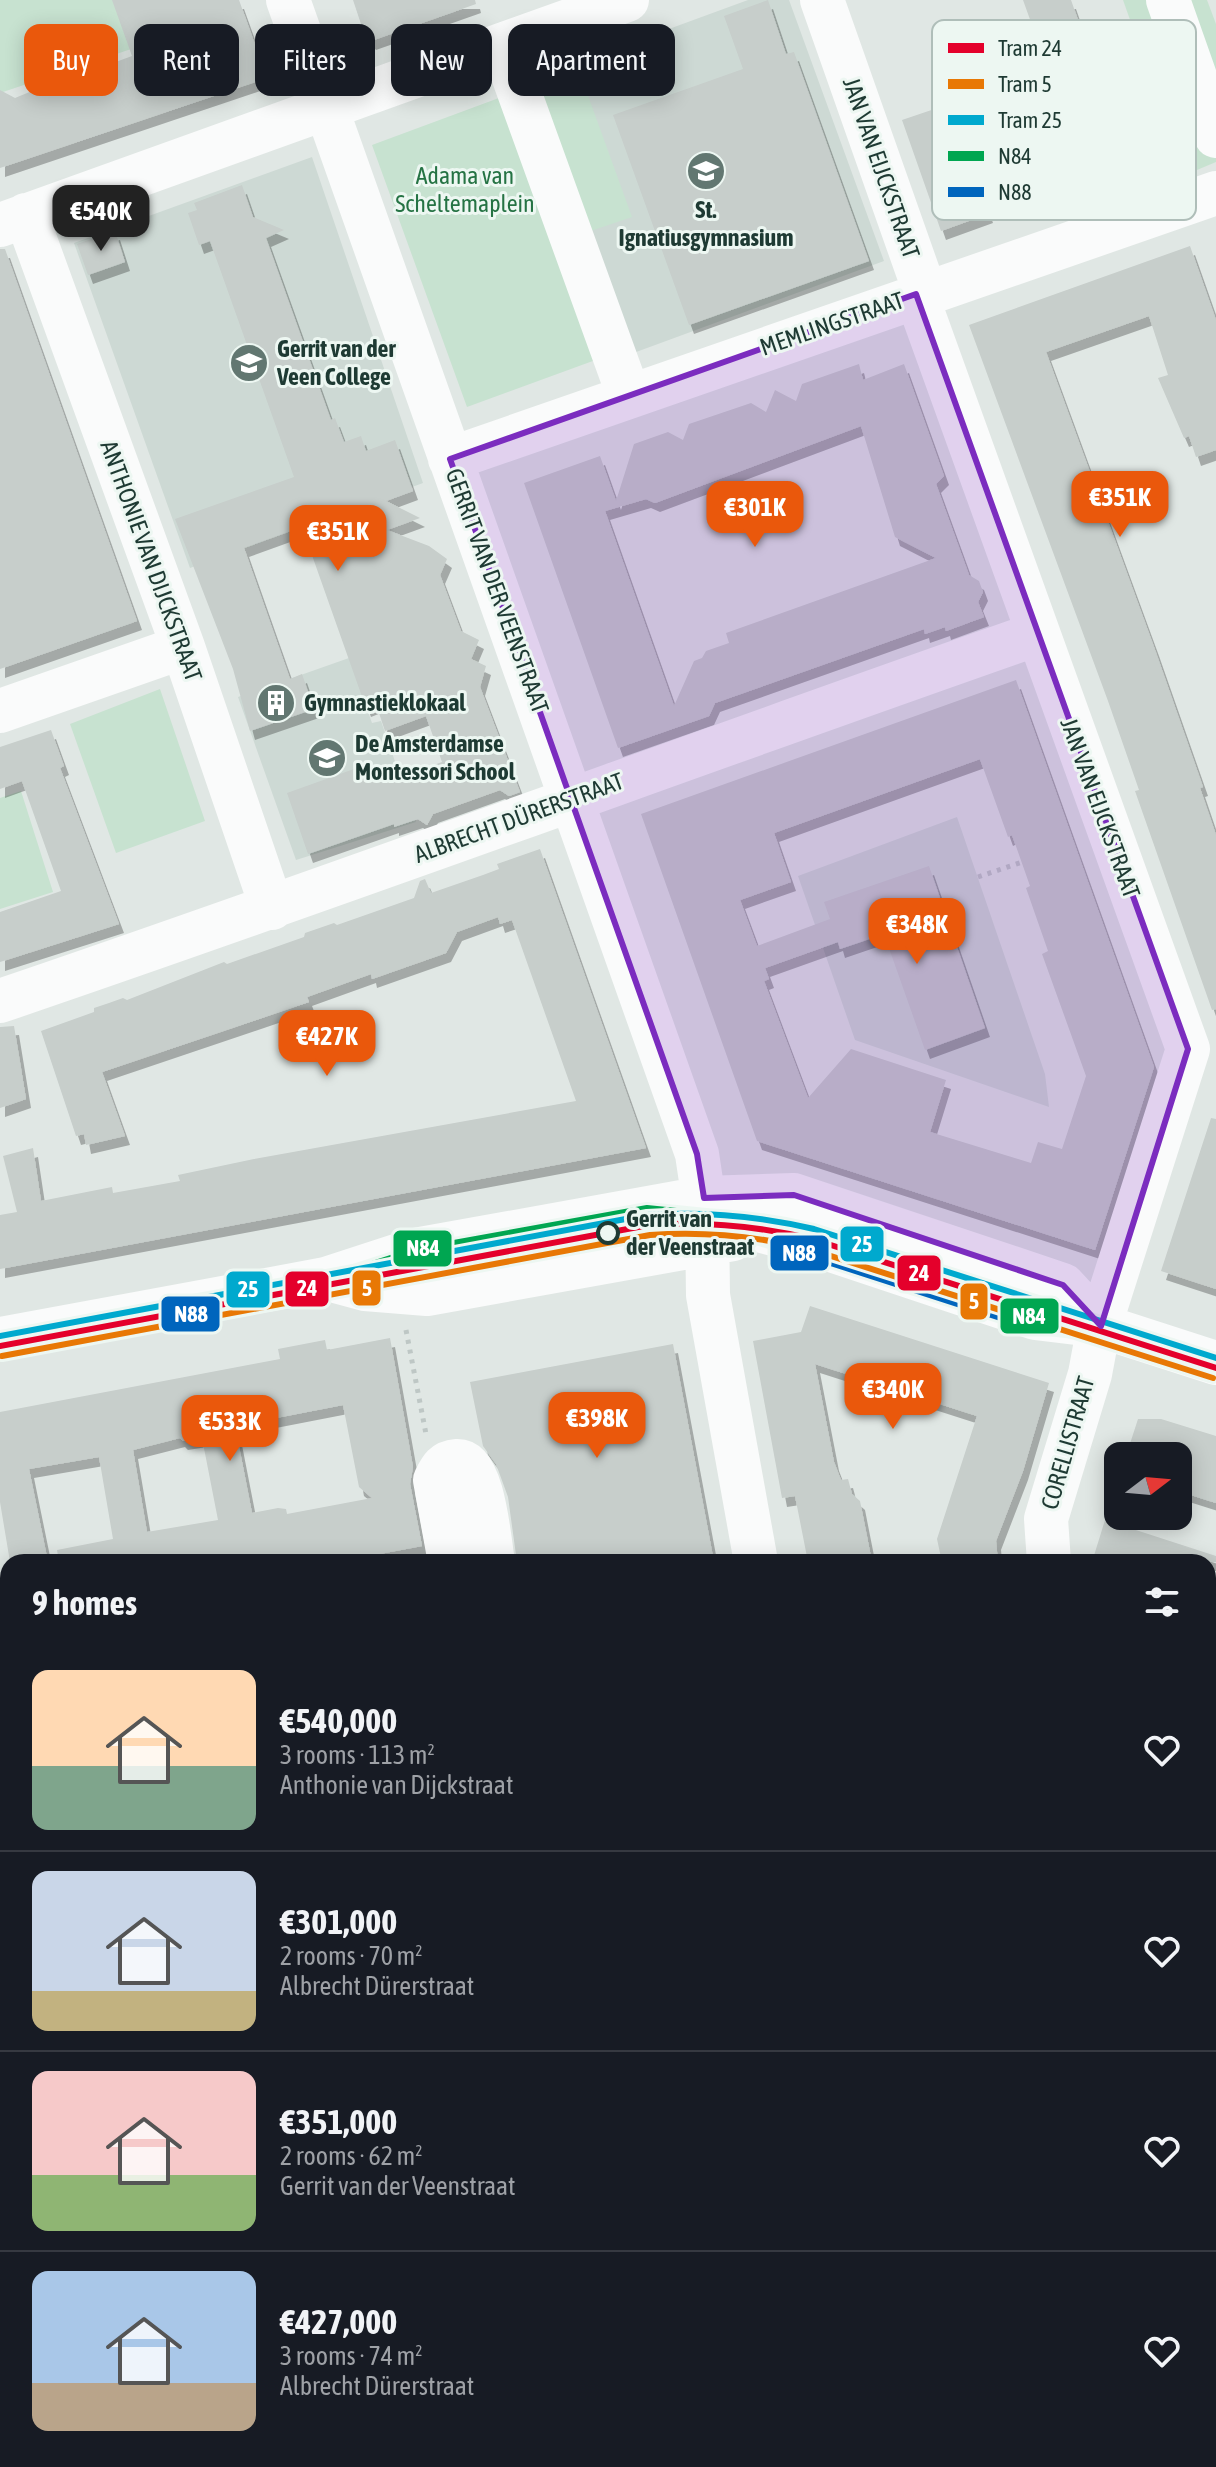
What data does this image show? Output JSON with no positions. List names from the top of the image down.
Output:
{
  "streets": {
    "street": [
      "JAN VAN EIJCKSTRAAT",
      "MEMLINGSTRAAT",
      "ANTHONIE VAN DIJCKSTRAAT",
      "GERRIT VAN DER VEENSTRAAT",
      "ALBRECHT DÜRERSTRAAT",
      "CORELLISTRAAT"
    ]
  },
  "crossings": [
    ["JAN VAN EIJCKSTRAAT", "MEMLINGSTRAAT"],
    ["JAN VAN EIJCKSTRAAT", "ALBRECHT DÜRERSTRAAT"],
    ["JAN VAN EIJCKSTRAAT", "CORELLISTRAAT"],
    ["MEMLINGSTRAAT", "GERRIT VAN DER VEENSTRAAT"],
    ["ANTHONIE VAN DIJCKSTRAAT", "ALBRECHT DÜRERSTRAAT"],
    ["GERRIT VAN DER VEENSTRAAT", "ALBRECHT DÜRERSTRAAT"]
  ],
  "parks": ["Adama van Scheltemaplein"],
  "places": {
    "school or university": ["St. Ignatiusgymnasium", "Gerrit van der Veen College", "De Amsterdamse Montessori School"],
    "building": ["Gymnastieklokaal"],
    "other": ["Gerrit van der Veenstraat"]
  },
  "lines": [
    "transit line N84",
    "tram line 25",
    "transit line N88",
    "tram line 24",
    "tram line 5"
  ],
  "legend": [
    "Tram 24",
    "Tram 5",
    "Tram 25",
    "N84",
    "N88"
  ],
  "north": "right",
  "page": {
    "chip": [
      "Buy",
      "Rent",
      "Filters",
      "New",
      "Apartment"
    ],
    "price": [
      "€540K",
      "€351K",
      "€301K",
      "€351K",
      "€348K",
      "€427K",
      "€340K",
      "€398K",
      "€533K"
    ],
    "heading": "9 homes",
    "list": [
      {
        "name": "€540,000",
        "note": "3 rooms · 113 m² · Anthonie van Dijckstraat"
      },
      {
        "name": "€301,000",
        "note": "2 rooms · 70 m² · Albrecht Dürerstraat"
      },
      {
        "name": "€351,000",
        "note": "2 rooms · 62 m² · Gerrit van der Veenstraat"
      },
      {
        "name": "€427,000",
        "note": "3 rooms · 74 m² · Albrecht Dürerstraat"
      }
    ]
  }
}
